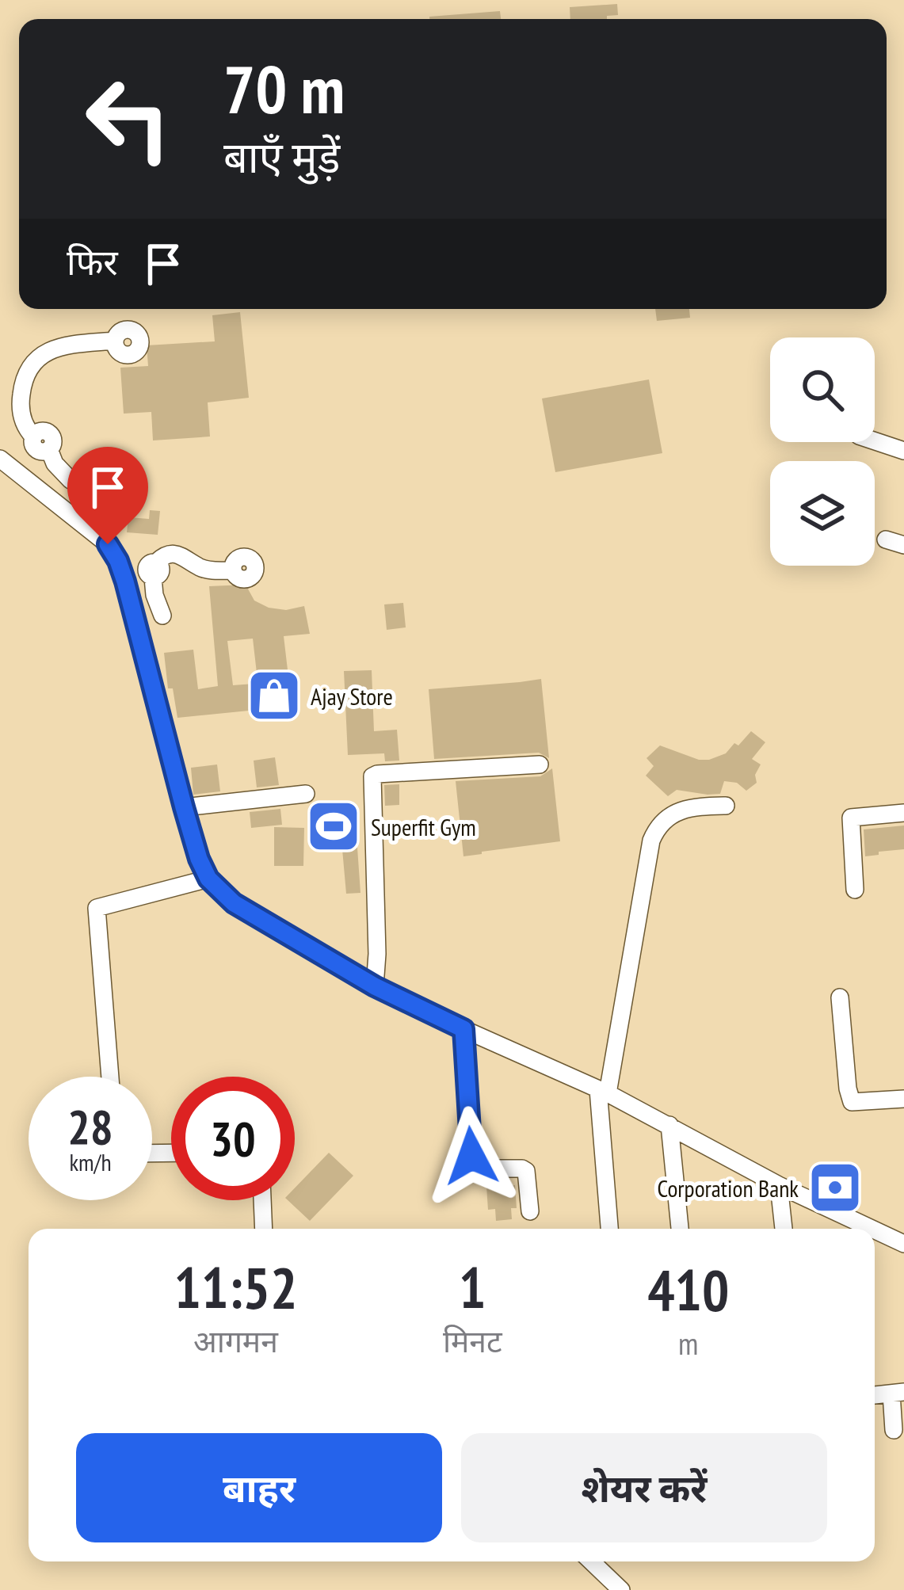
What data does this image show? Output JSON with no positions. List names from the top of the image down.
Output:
{
  "places": {
    "shop": ["Ajay Store"],
    "sports": ["Superfit Gym"],
    "bank": ["Corporation Bank"]
  },
  "page": {
    "turn": ["70 m", "बाएँ मुड़ें"],
    "then": "फिर",
    "speed": "28 km/h",
    "limit": "30",
    "eta": [
      "11:52",
      "आगमन",
      "1",
      "मिनट",
      "410",
      "m"
    ],
    "buttons": ["बाहर", "शेयर करें"]
  }
}
